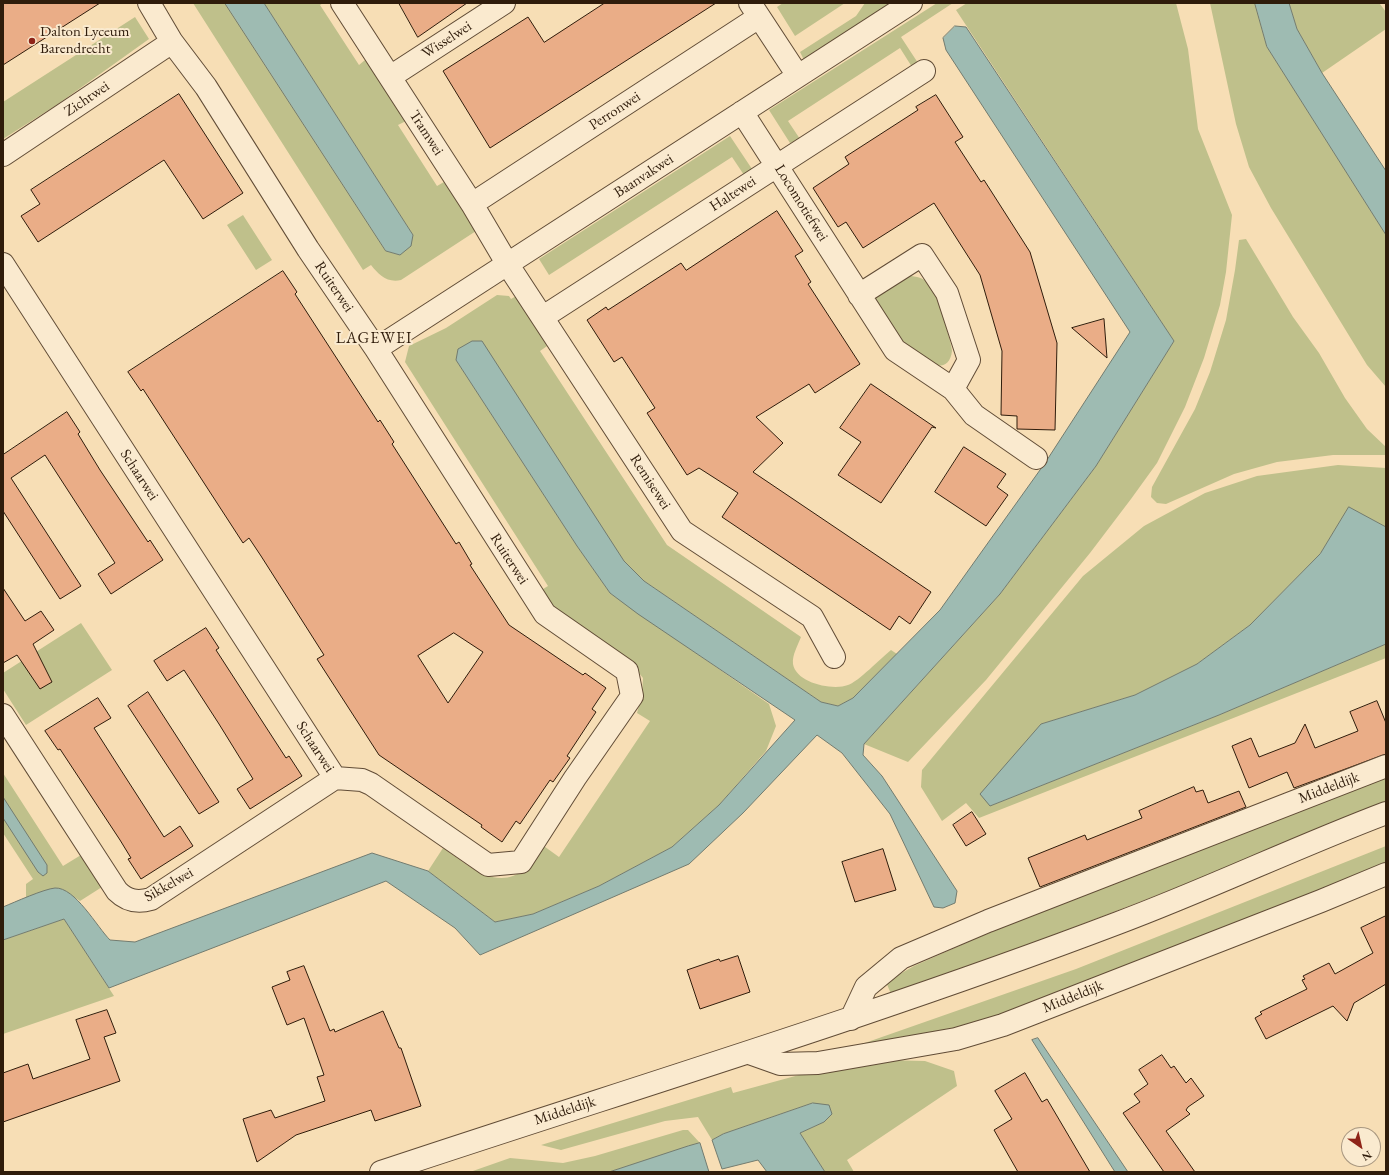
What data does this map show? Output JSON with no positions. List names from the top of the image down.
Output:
{
  "streets": {
    "street": [
      "Wisselwei",
      "Zichtwei",
      "Perronwei",
      "Tramwei",
      "Baanvakwei",
      "Haltewei",
      "Locomotiefwei",
      "Ruiterwei",
      "Schaarwei",
      "Remisewei",
      "Middeldijk",
      "Sikkelwei"
    ]
  },
  "crossings": [
    ["Wisselwei", "Tramwei"],
    ["Zichtwei", "Ruiterwei"],
    ["Perronwei", "Tramwei"],
    ["Tramwei", "Baanvakwei"],
    ["Tramwei", "Remisewei"],
    ["Baanvakwei", "Locomotiefwei"],
    ["Baanvakwei", "Ruiterwei"],
    ["Baanvakwei", "Remisewei"],
    ["Haltewei", "Locomotiefwei"],
    ["Haltewei", "Remisewei"],
    ["Ruiterwei", "Schaarwei"],
    ["Schaarwei", "Sikkelwei"]
  ],
  "districts": ["LAGEWEI"],
  "places": ["Dalton Lyceum Barendrecht"],
  "north": "bottom right"
}
